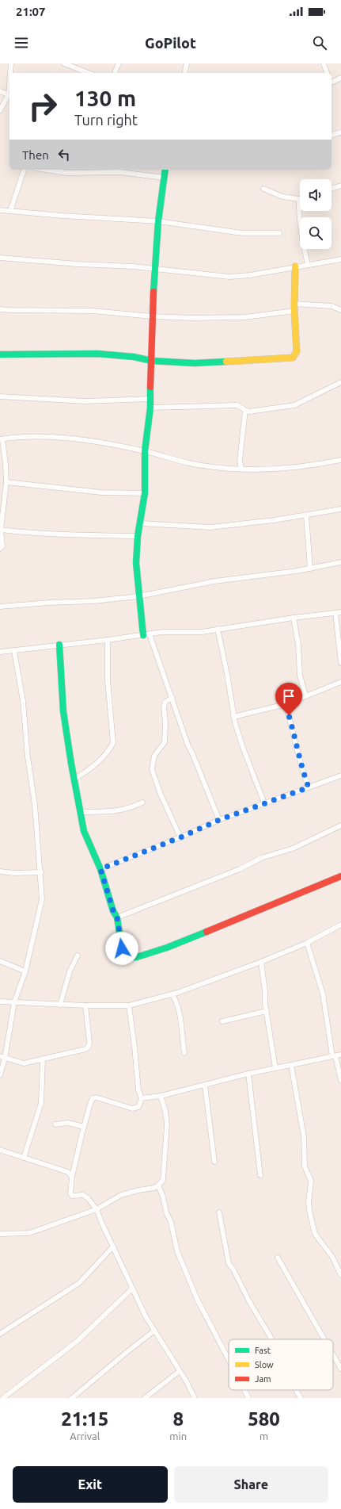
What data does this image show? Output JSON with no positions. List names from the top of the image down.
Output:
{
  "legend": ["Fast", "Slow", "Jam"],
  "page": {
    "status": "21:07",
    "header": "GoPilot",
    "turn": ["130 m", "Turn right"],
    "then": "Then",
    "eta": [
      "21:15",
      "Arrival",
      "8",
      "min",
      "580",
      "m"
    ],
    "buttons": ["Exit", "Share"]
  }
}
